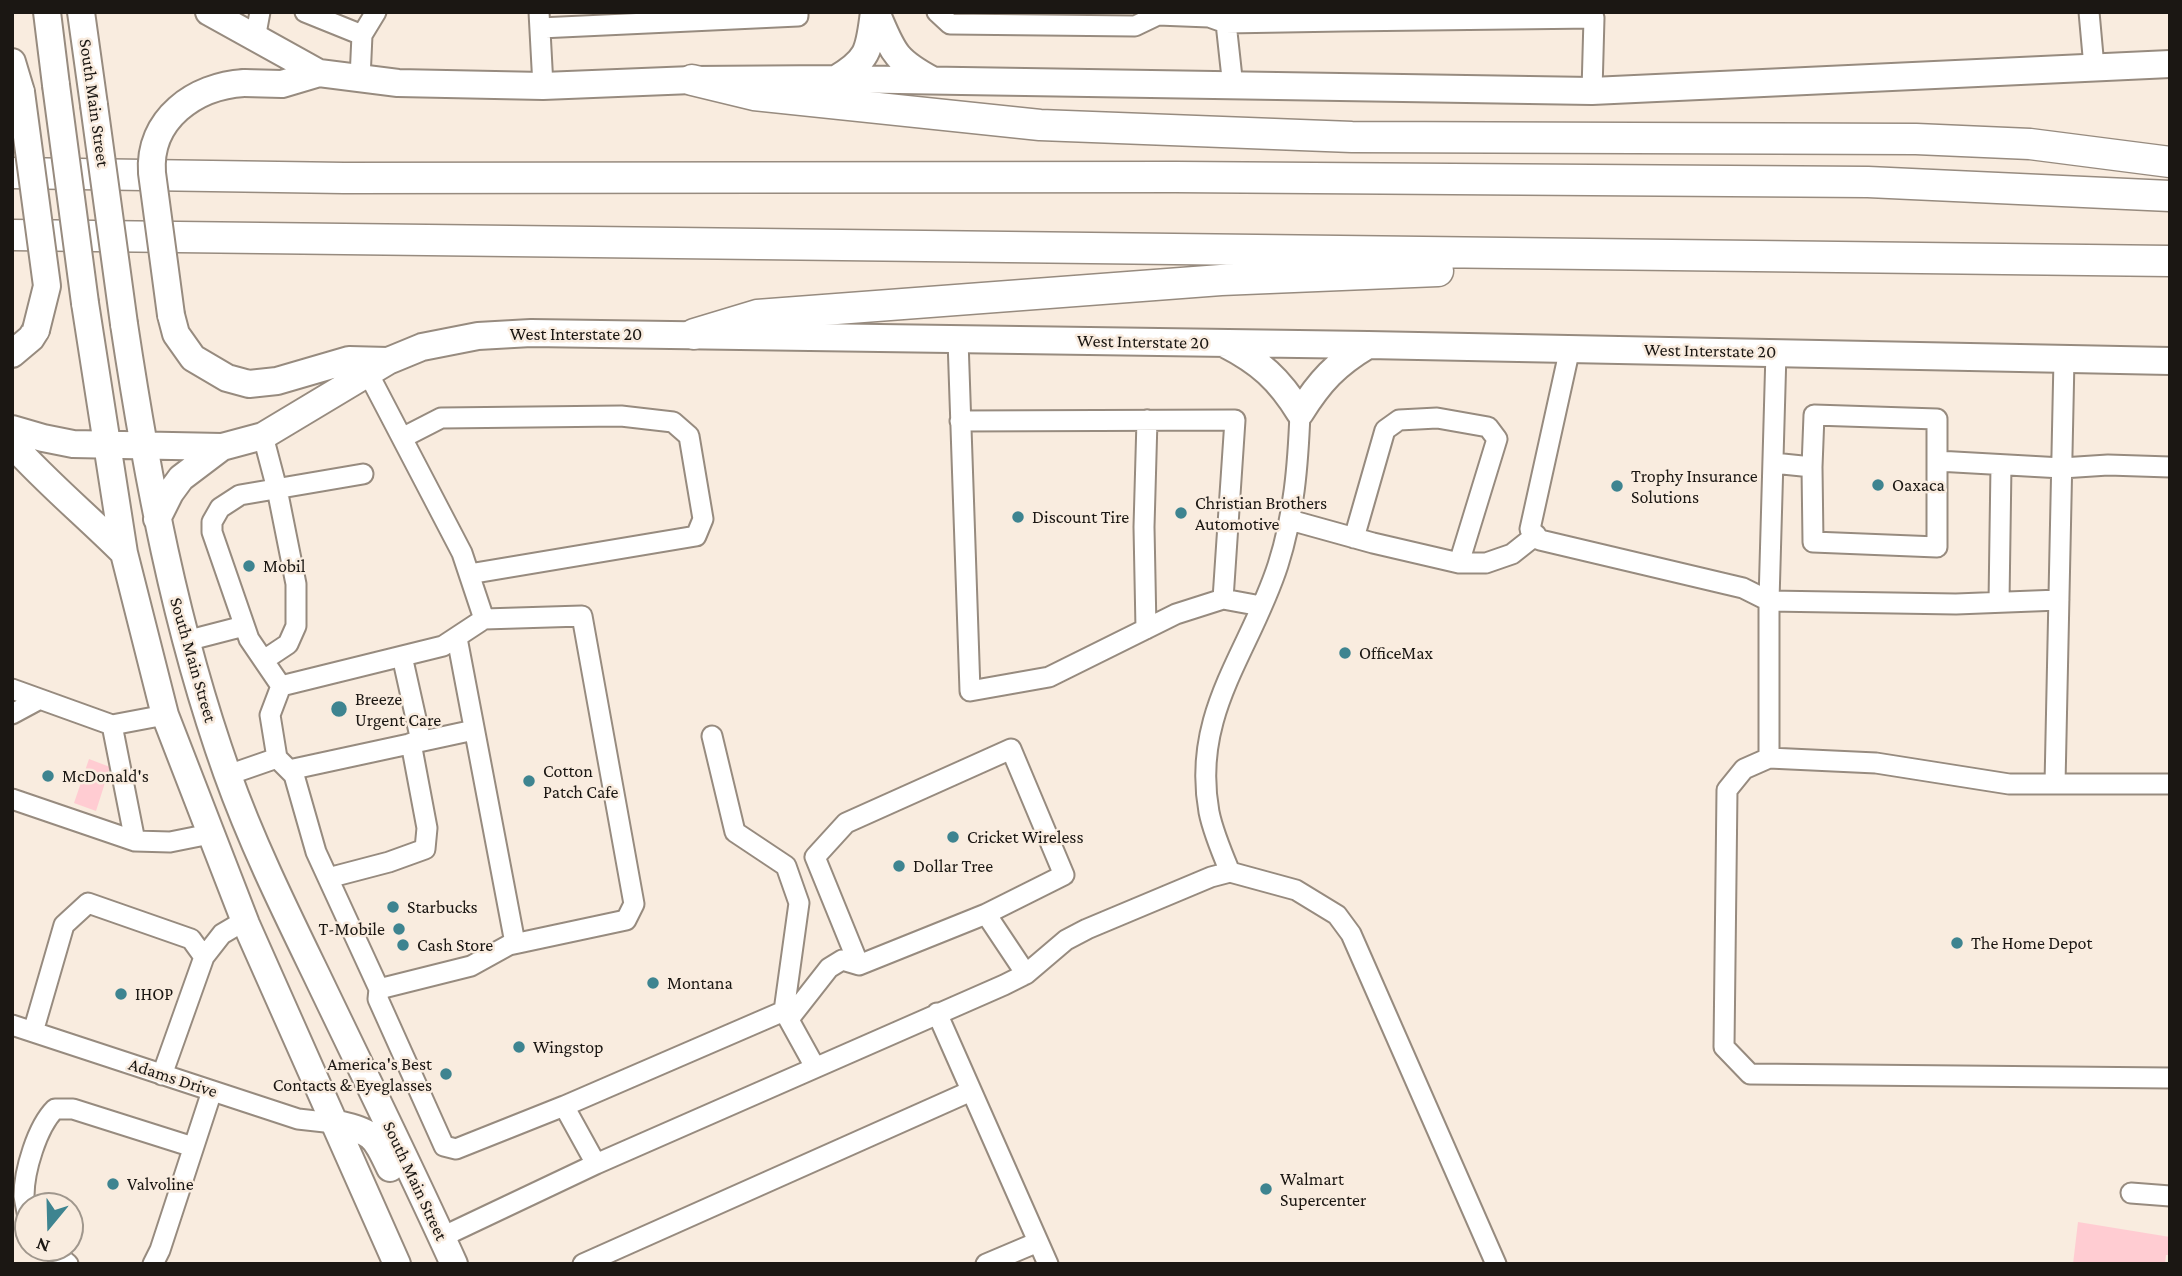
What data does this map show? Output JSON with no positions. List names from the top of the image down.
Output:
{
  "streets": {
    "main road": ["South Main Street", "West Interstate 20"],
    "street": ["Adams Drive"]
  },
  "crossings": [
    ["South Main Street", "West Interstate 20"],
    ["South Main Street", "Adams Drive"]
  ],
  "places": [
    "Oaxaca",
    "Trophy Insurance Solutions",
    "Christian Brothers Automotive",
    "Discount Tire",
    "Mobil",
    "OfficeMax",
    "Breeze Urgent Care",
    "McDonald's",
    "Cotton Patch Cafe",
    "Cricket Wireless",
    "Dollar Tree",
    "Starbucks",
    "T-Mobile",
    "The Home Depot",
    "Cash Store",
    "Montana",
    "IHOP",
    "Wingstop",
    "America's Best Contacts & Eyeglasses",
    "Valvoline",
    "Walmart Supercenter"
  ],
  "north": "bottom"
}
